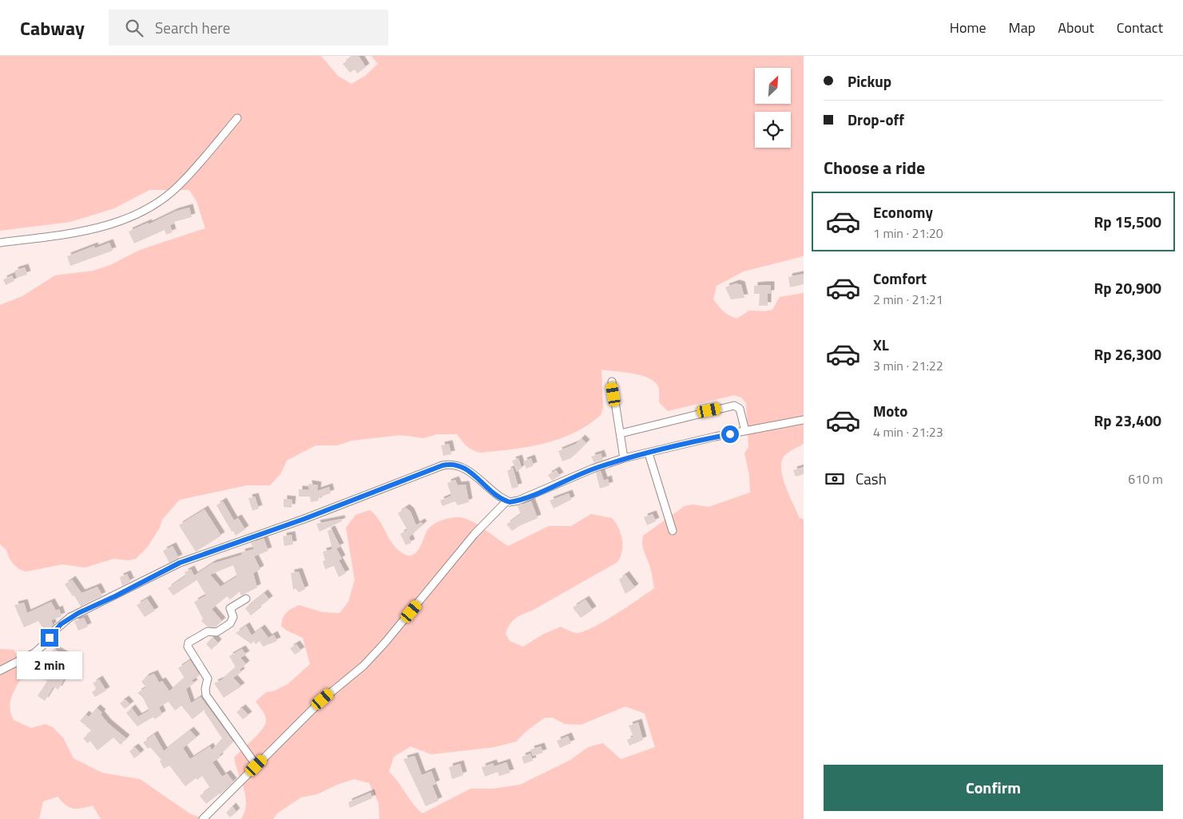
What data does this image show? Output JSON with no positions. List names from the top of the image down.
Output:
{
  "north": "top right",
  "page": {
    "header": "Cabway",
    "search": "Search here",
    "nav": [
      "Home",
      "Map",
      "About",
      "Contact"
    ],
    "banner": ["Pickup", "Drop-off"],
    "heading": "Choose a ride",
    "list": [
      {
        "name": "Economy",
        "note": "1 min · 21:20",
        "value": "Rp 15,500"
      },
      {
        "name": "Comfort",
        "note": "2 min · 21:21",
        "value": "Rp 20,900"
      },
      {
        "name": "XL",
        "note": "3 min · 21:22",
        "value": "Rp 26,300"
      },
      {
        "name": "Moto",
        "note": "4 min · 21:23",
        "value": "Rp 23,400"
      }
    ],
    "pay": ["Cash", "610 m"],
    "bubble": "2 min",
    "buttons": "Confirm"
  }
}
